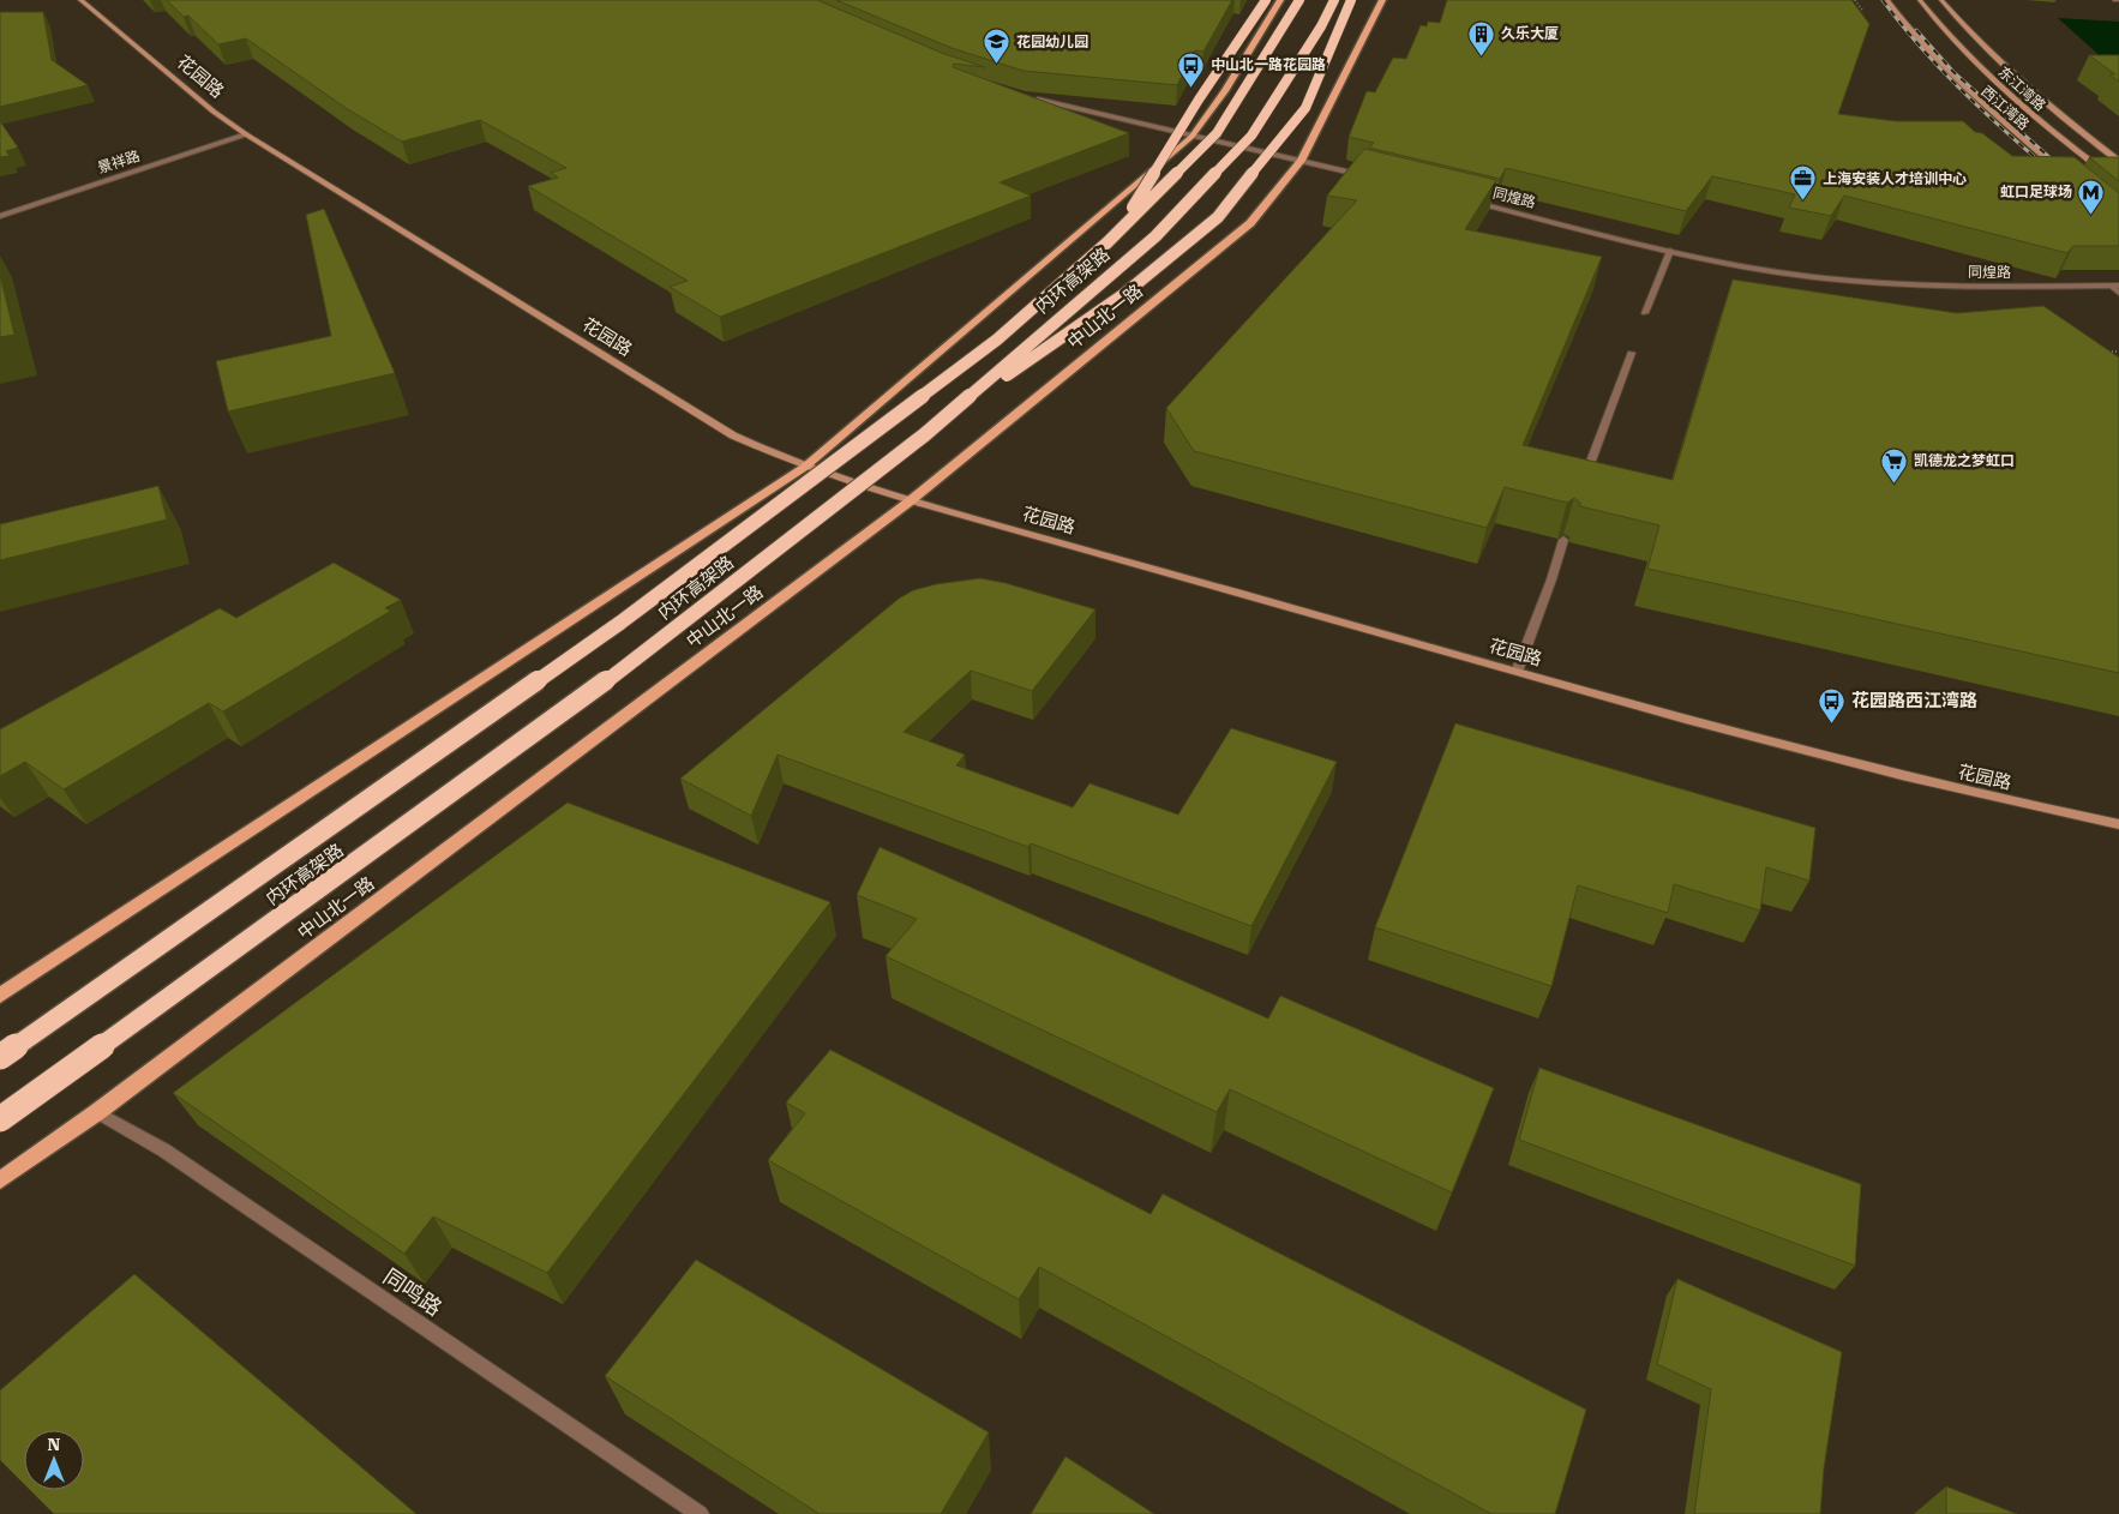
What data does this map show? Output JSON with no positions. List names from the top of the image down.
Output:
{
  "streets": {
    "highway": ["内环高架路"],
    "main road": [
      "花园路",
      "东江湾路",
      "西江湾路",
      "中山北一路"
    ],
    "street": ["景祥路", "同煌路", "同鸣路"]
  },
  "crossings": [
    ["花园路", "景祥路"],
    ["花园路", "中山北一路"],
    ["中山北一路", "同鸣路"]
  ],
  "places": {
    "building": ["久乐大厦"],
    "school or university": ["花园幼儿园"],
    "bus stop": ["中山北一路花园路", "花园路西江湾路"],
    "office": ["上海安装人才培训中心"],
    "metro station": ["虹口足球场"],
    "supermarket": ["凯德龙之梦虹口"]
  },
  "north": "top"
}
